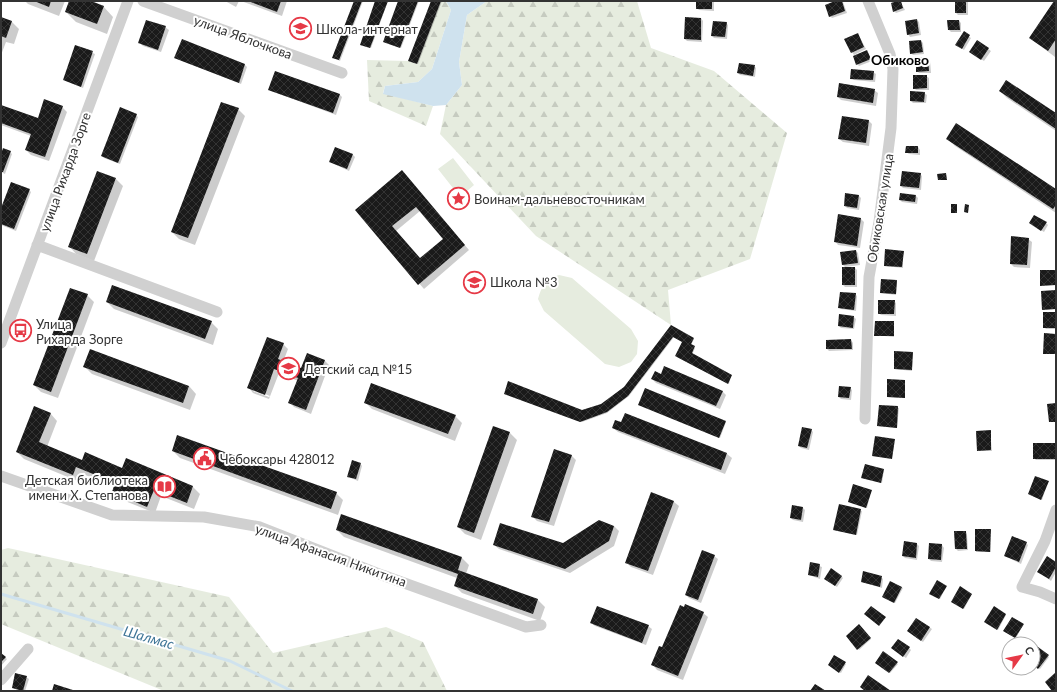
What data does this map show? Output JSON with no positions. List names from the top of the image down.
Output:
{
  "streets": {
    "street": [
      "улица Яблочкова",
      "улица Рихарда Зорге",
      "Обиковская улица",
      "улица Афанасия Никитина"
    ]
  },
  "districts": ["Обиково"],
  "water": ["Шалмас"],
  "places": {
    "school or university": ["Школа-интернат", "Школа №3", "Детский сад №15"],
    "place": ["Воинам-дальневосточникам"],
    "bus stop": ["Улица Рихарда Зорге"],
    "public building": ["Чебоксары 428012"],
    "library": ["Детская библиотека имени Х. Степанова"]
  },
  "north": "top right"
}
